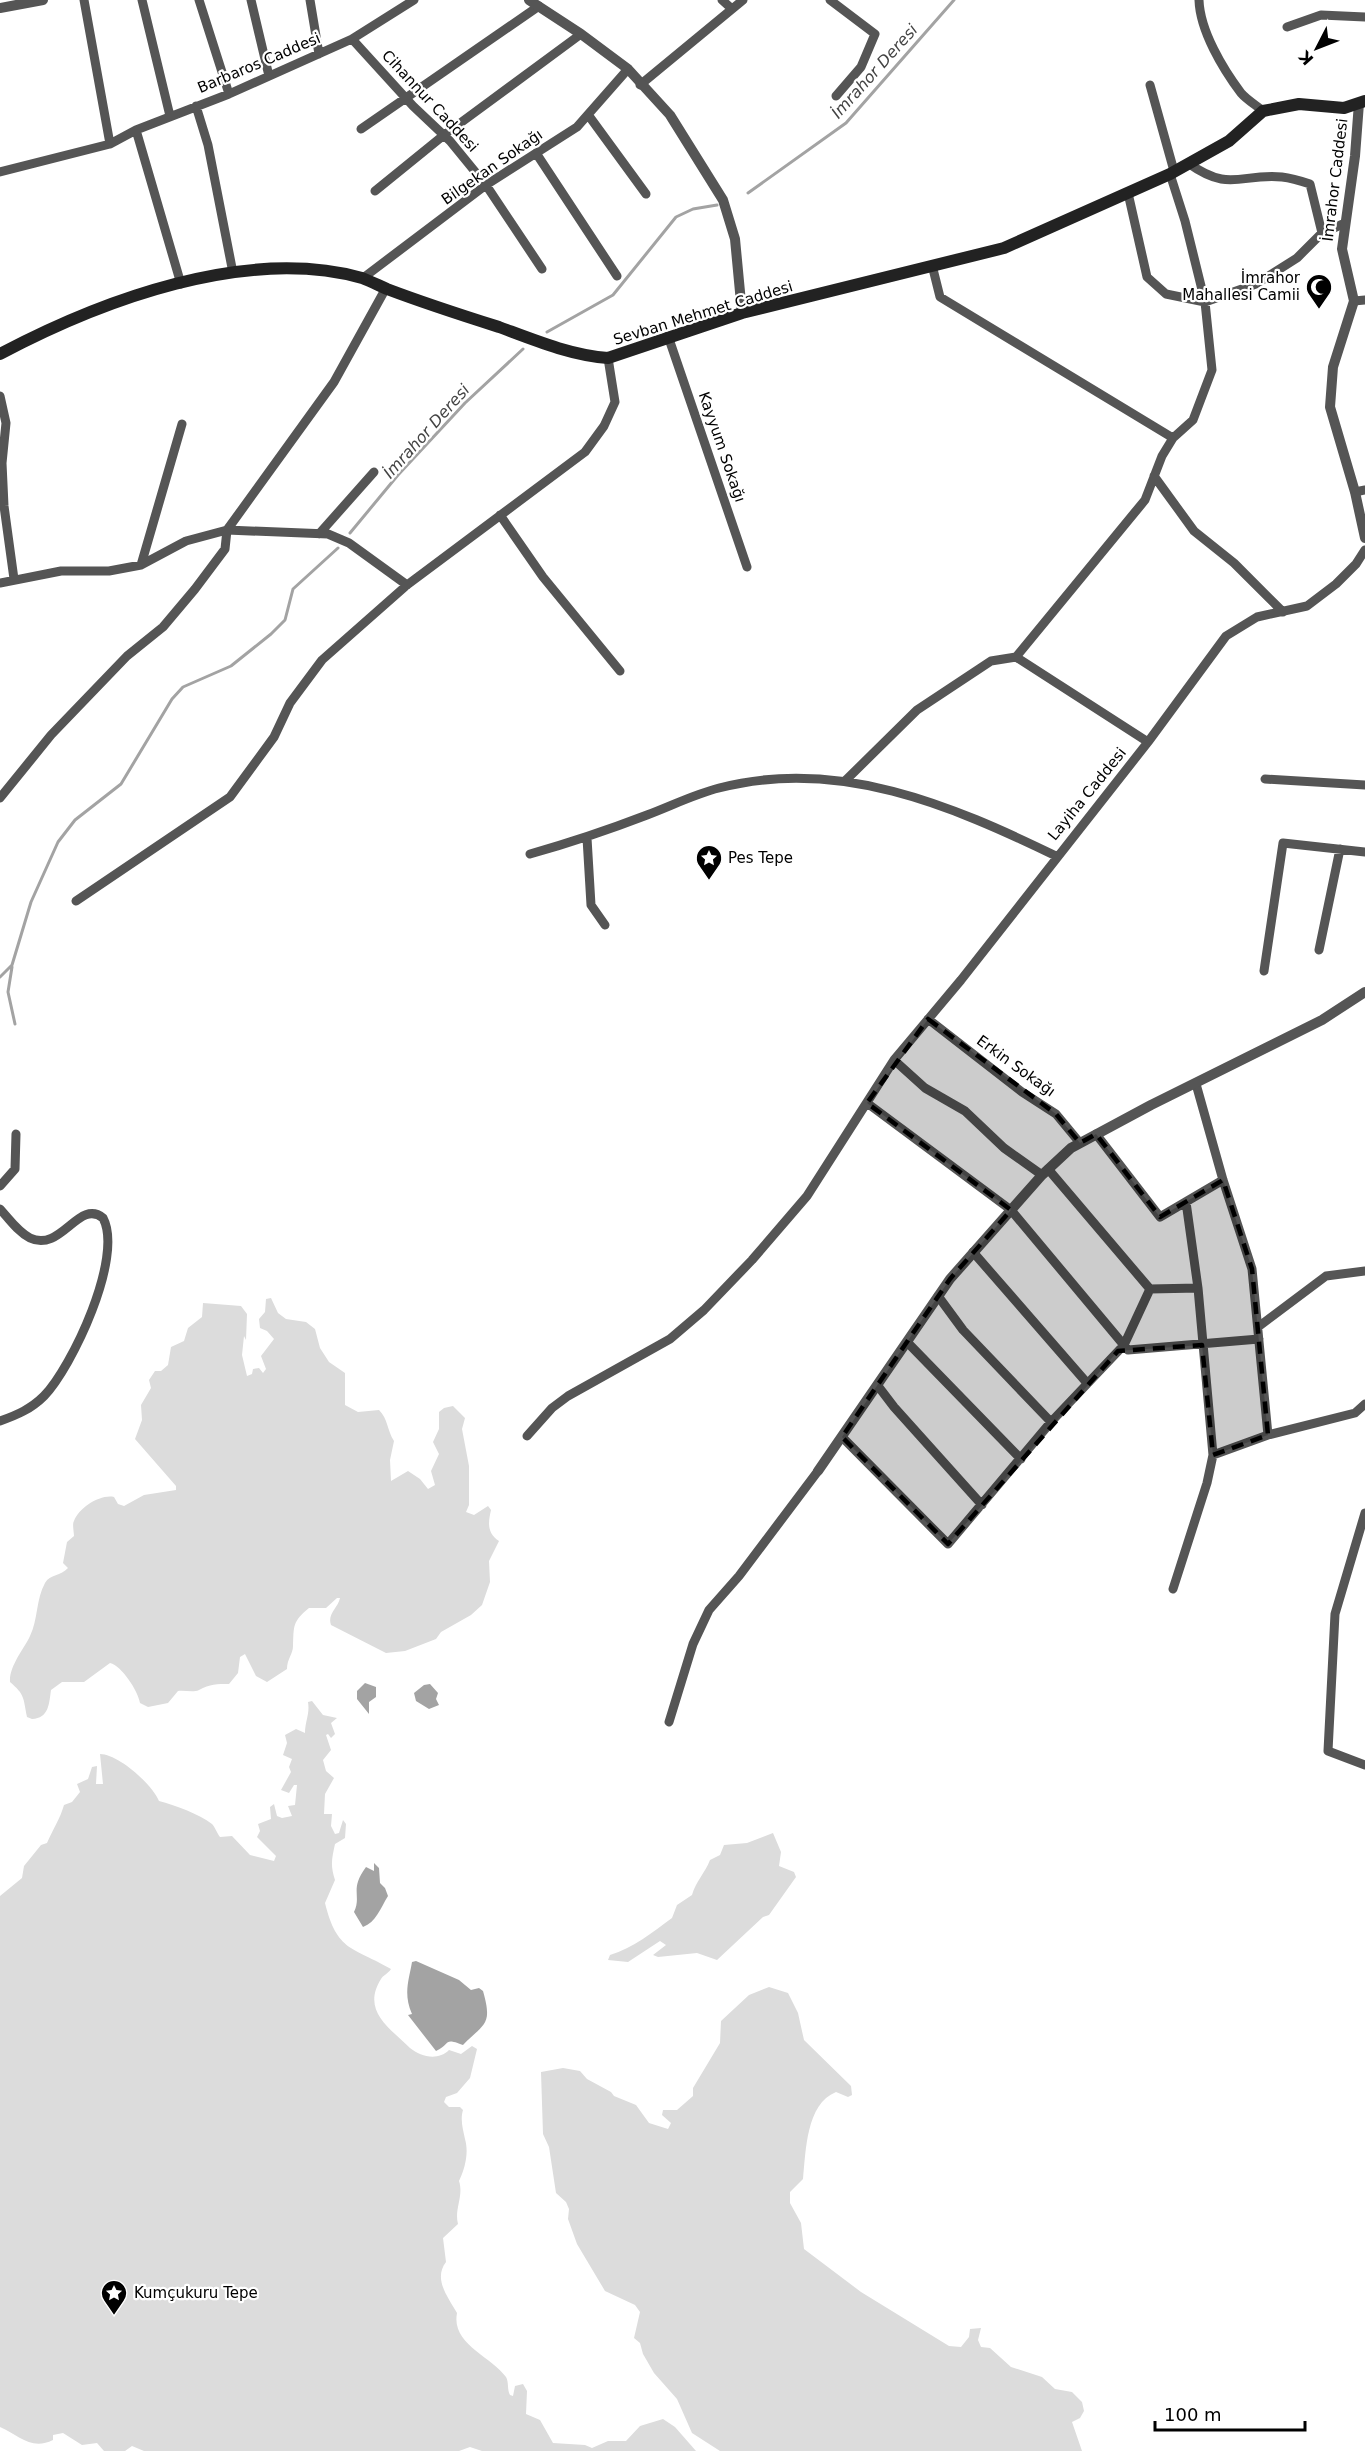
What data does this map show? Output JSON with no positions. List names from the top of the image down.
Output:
{
  "streets": {
    "main road": ["Sevban Mehmet Caddesi"],
    "street": [
      "Barbaros Caddesi",
      "Cihannur Caddesi",
      "Bilgekan Sokağı",
      "İmrahor Caddesi",
      "Kayyum Sokağı",
      "Layiha Caddesi",
      "Erkin Sokağı"
    ]
  },
  "crossings": [
    ["Barbaros Caddesi", "Cihannur Caddesi"],
    ["Cihannur Caddesi", "Bilgekan Sokağı"],
    ["Bilgekan Sokağı", "Sevban Mehmet Caddesi"],
    ["Sevban Mehmet Caddesi", "Kayyum Sokağı"],
    ["Layiha Caddesi", "Erkin Sokağı"]
  ],
  "water": ["İmrahor Deresi"],
  "places": {
    "mosque": ["İmrahor Mahallesi Camii"],
    "place": ["Pes Tepe", "Kumçukuru Tepe"]
  },
  "scale_bar": "100 m",
  "north": "bottom left"
}
